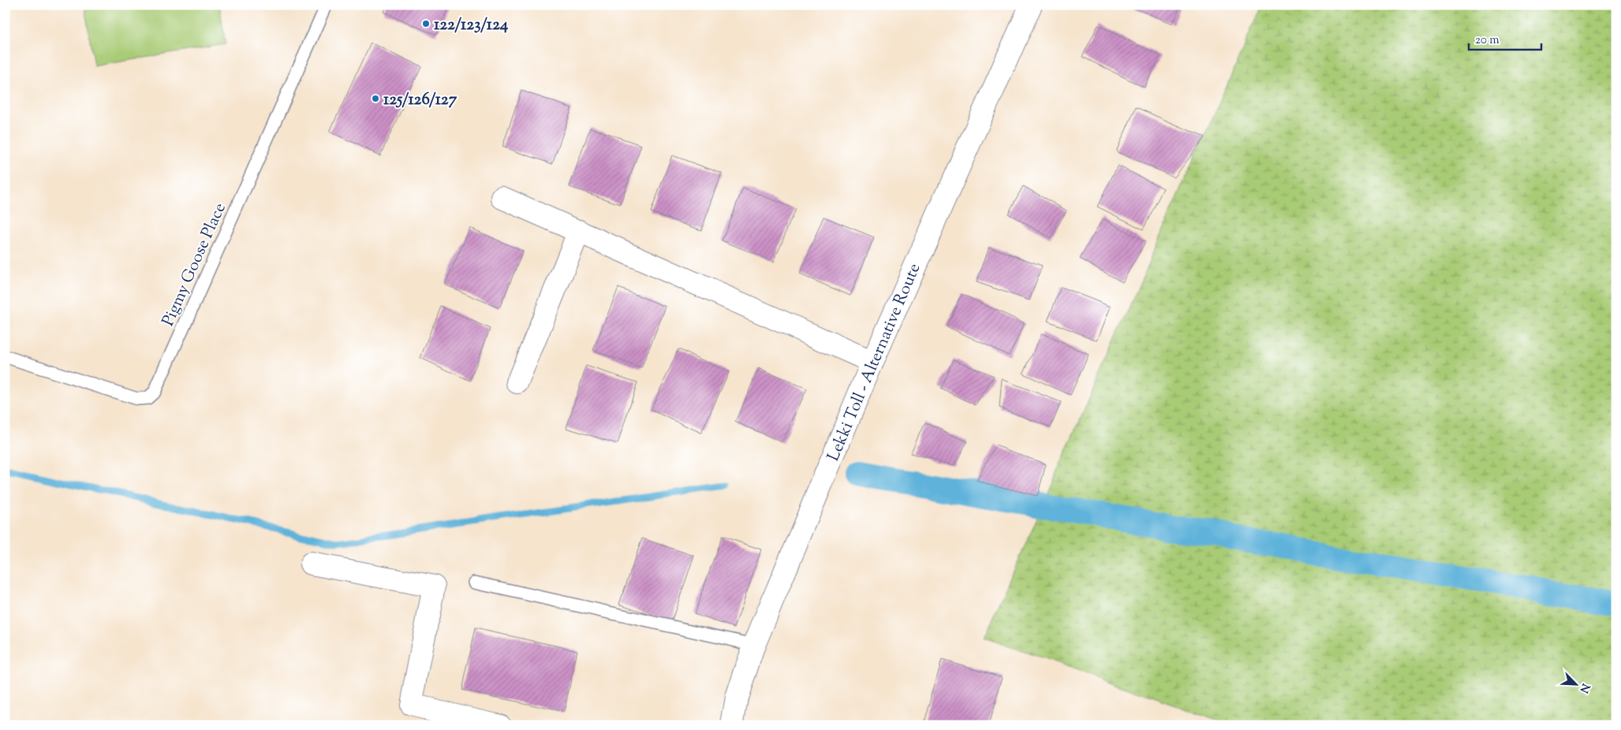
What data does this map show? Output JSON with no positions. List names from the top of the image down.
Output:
{
  "streets": {
    "street": ["Lekki Toll - Alternative Route"],
    "lane": ["Pigmy Goose Place"]
  },
  "places": ["122/123/124", "125/126/127"],
  "scale_bar": "20 m",
  "north": "bottom right"
}
